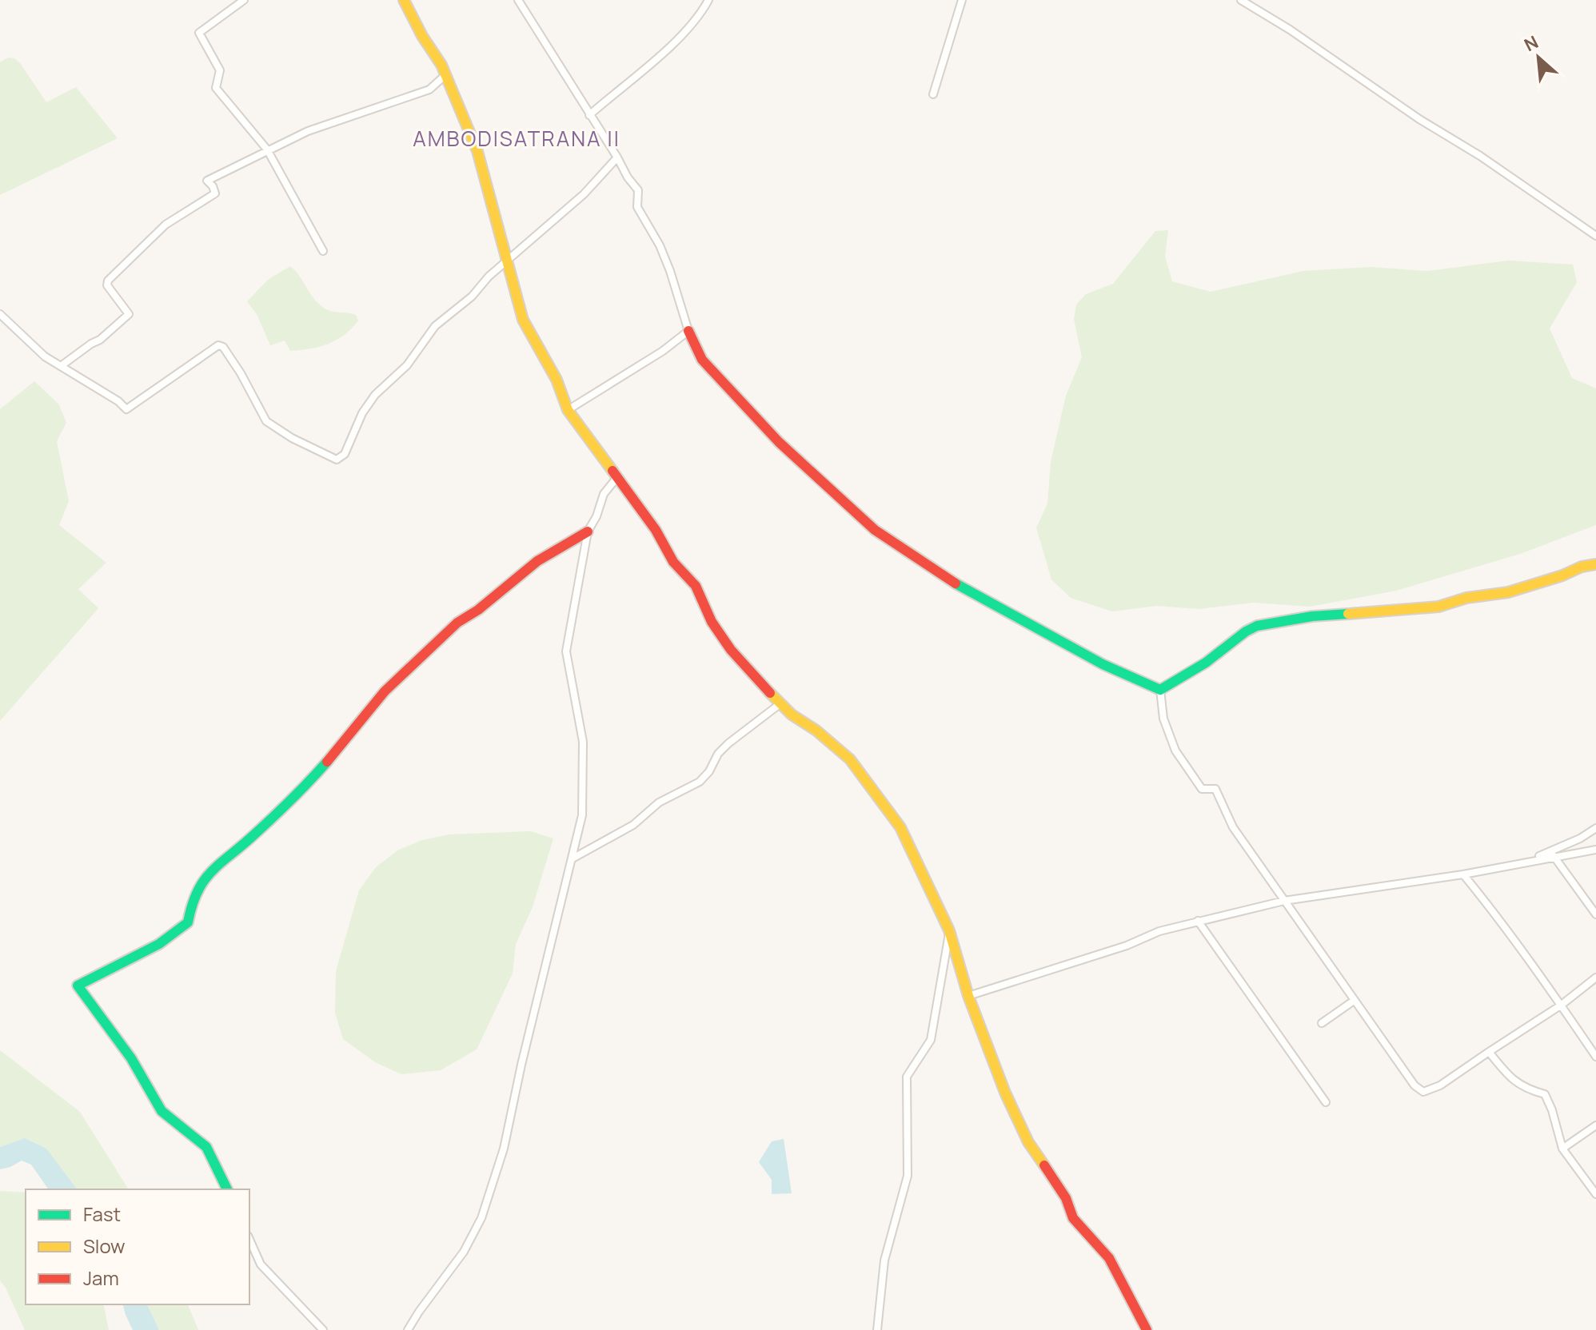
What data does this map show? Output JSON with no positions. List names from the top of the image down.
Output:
{
  "districts": ["AMBODISATRANA II"],
  "legend": ["Fast", "Slow", "Jam"],
  "north": "top left"
}
